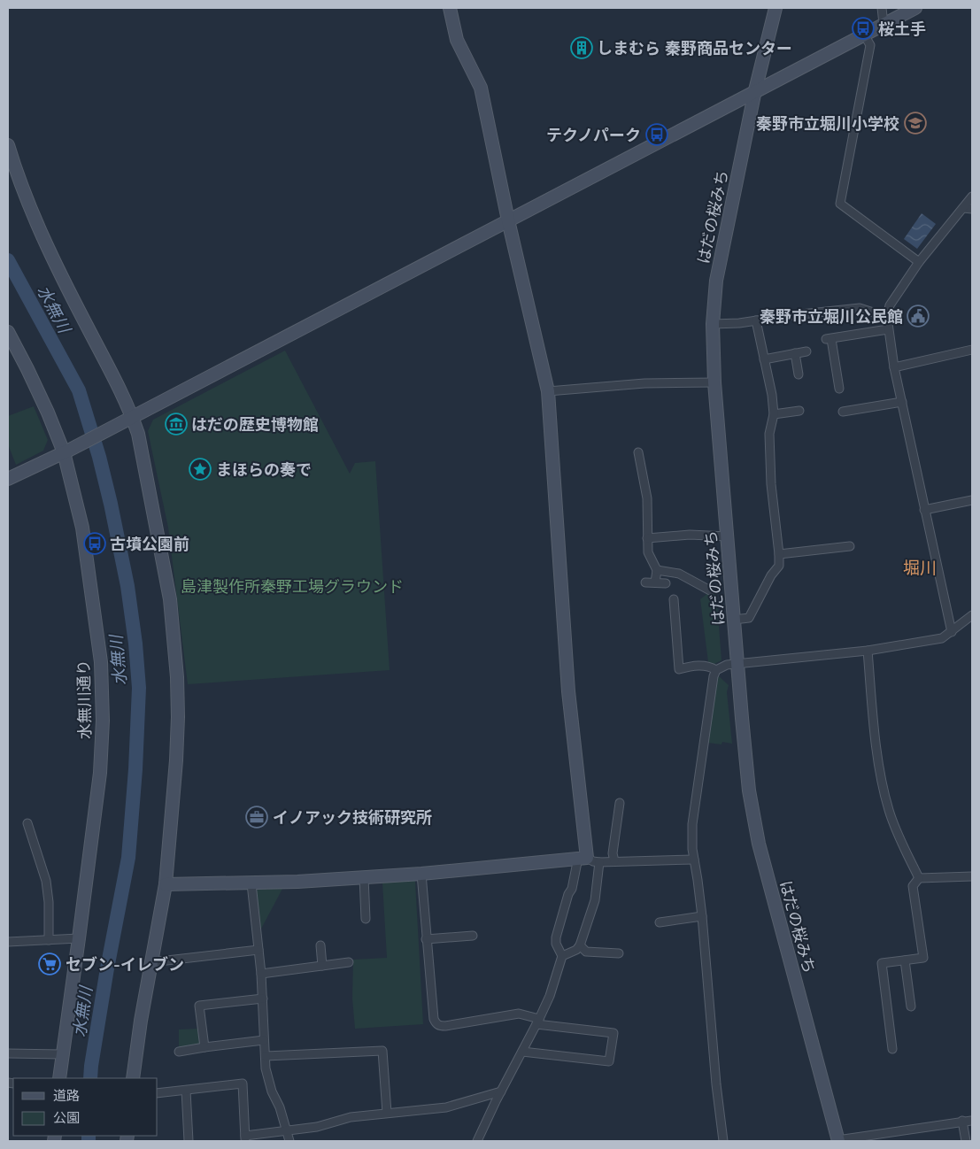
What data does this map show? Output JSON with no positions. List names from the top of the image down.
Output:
{
  "streets": {
    "street": ["はだの桜みち", "水無川通り"]
  },
  "districts": ["堀川"],
  "water": ["水無川"],
  "parks": ["島津製作所秦野工場グラウンド"],
  "places": {
    "bus stop": ["桜土手", "テクノパーク", "古墳公園前"],
    "building": ["しまむら 秦野商品センター"],
    "school or university": ["秦野市立堀川小学校"],
    "public building": ["秦野市立堀川公民館"],
    "museum": ["はだの歴史博物館"],
    "place": ["まほらの奏で"],
    "office": ["イノアック技術研究所"],
    "supermarket": ["セブン-イレブン"]
  },
  "legend": ["道路", "公園"]
}
